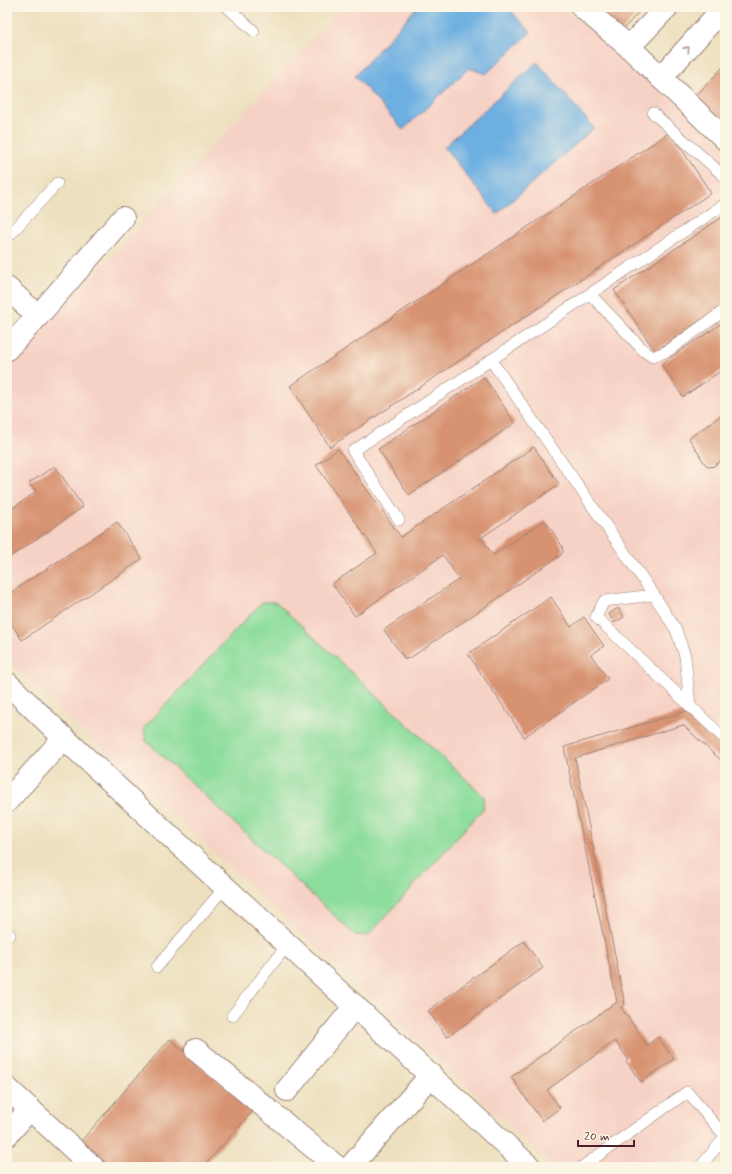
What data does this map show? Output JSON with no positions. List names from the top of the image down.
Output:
{
  "scale_bar": "20 m"
}
